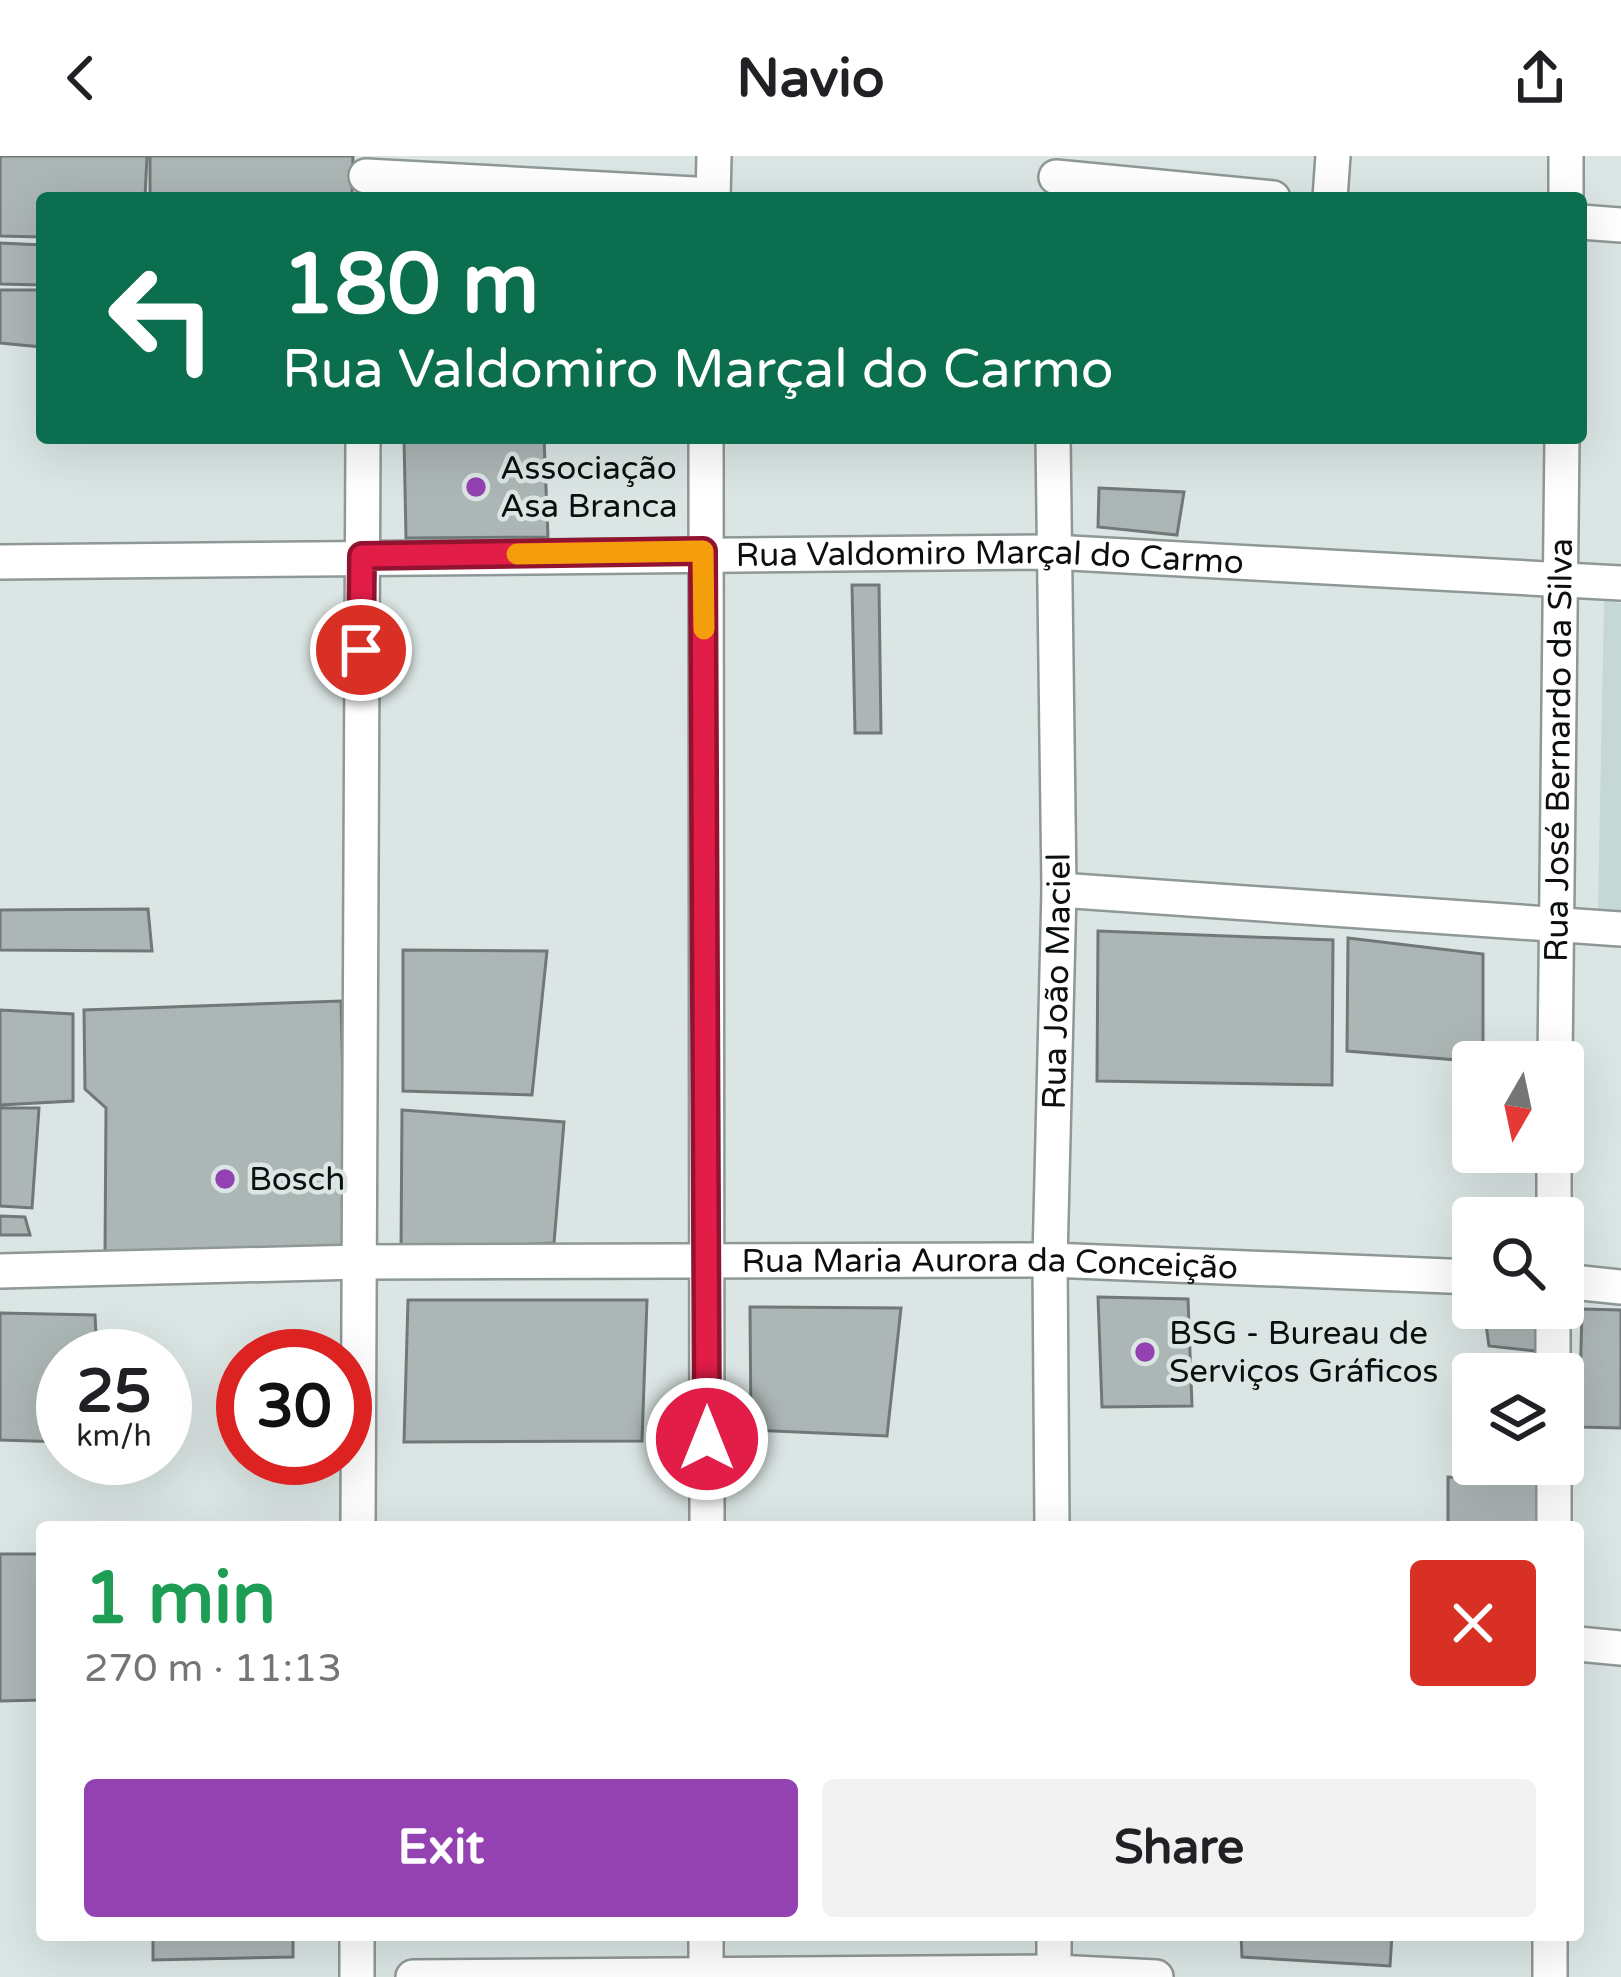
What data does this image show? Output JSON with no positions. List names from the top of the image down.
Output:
{
  "streets": {
    "street": [
      "Rua Valdomiro Marçal do Carmo",
      "Rua José Bernardo da Silva",
      "Rua João Maciel",
      "Rua Maria Aurora da Conceição"
    ]
  },
  "crossings": [
    ["Rua Valdomiro Marçal do Carmo", "Rua José Bernardo da Silva"],
    ["Rua Valdomiro Marçal do Carmo", "Rua João Maciel"],
    ["Rua João Maciel", "Rua Maria Aurora da Conceição"]
  ],
  "places": ["Associação Asa Branca", "Bosch", "BSG - Bureau de Serviços Gráficos"],
  "north": "bottom",
  "page": {
    "header": "Navio",
    "turn": ["180 m", "Rua Valdomiro Marçal do Carmo"],
    "speed": "25 km/h",
    "limit": "30",
    "heading": ["1 min", "270 m · 11:13"],
    "buttons": ["Exit", "Share"]
  }
}
